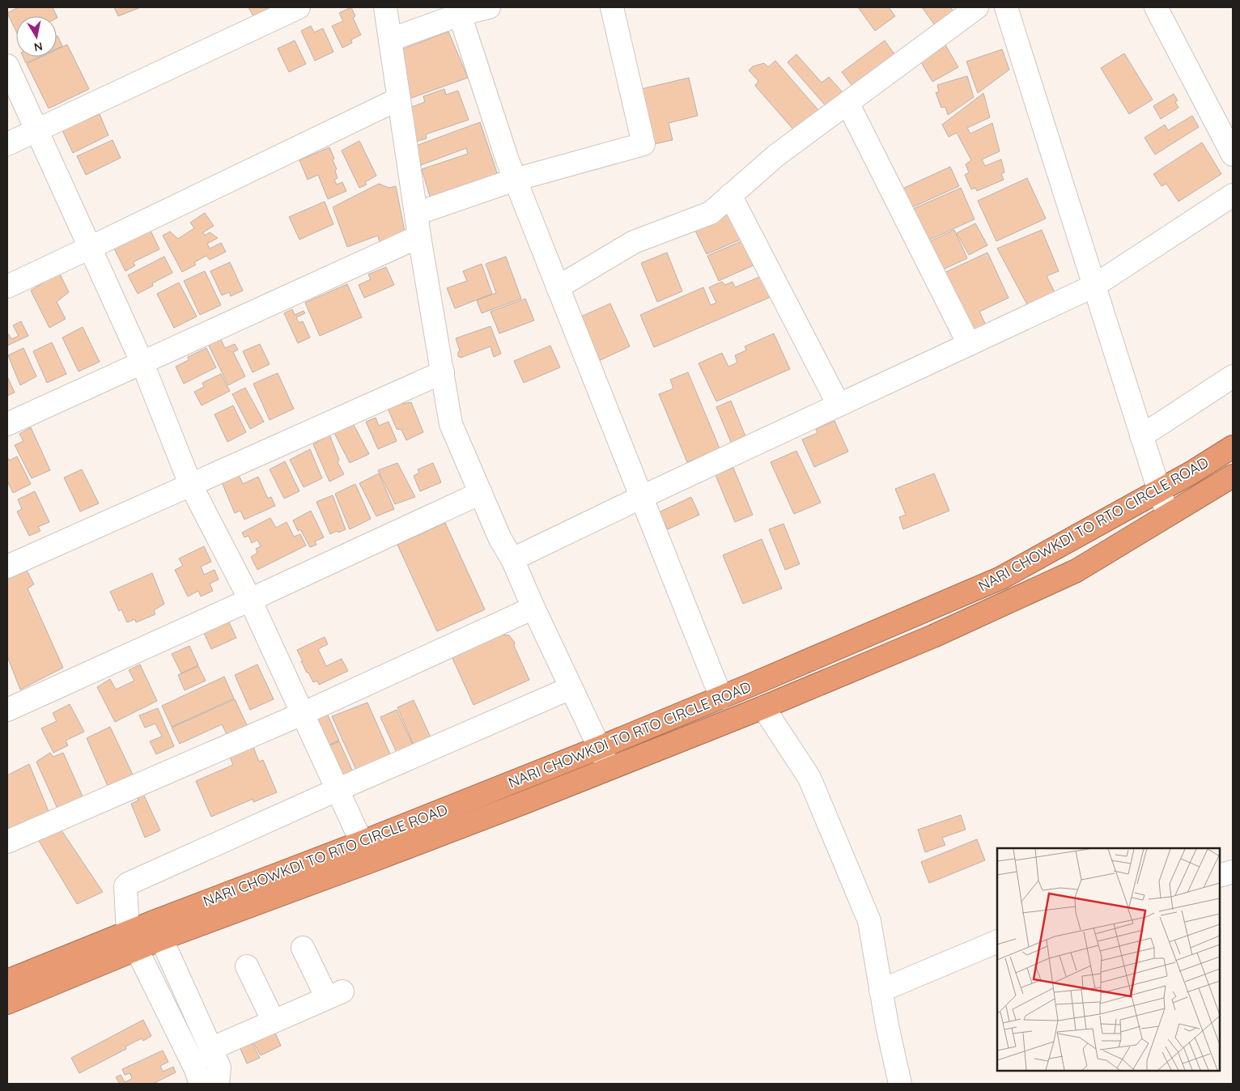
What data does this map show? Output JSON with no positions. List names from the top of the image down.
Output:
{
  "streets": {
    "highway": ["NARI CHOWKDI TO RTO CIRCLE ROAD"]
  },
  "north": "bottom"
}
